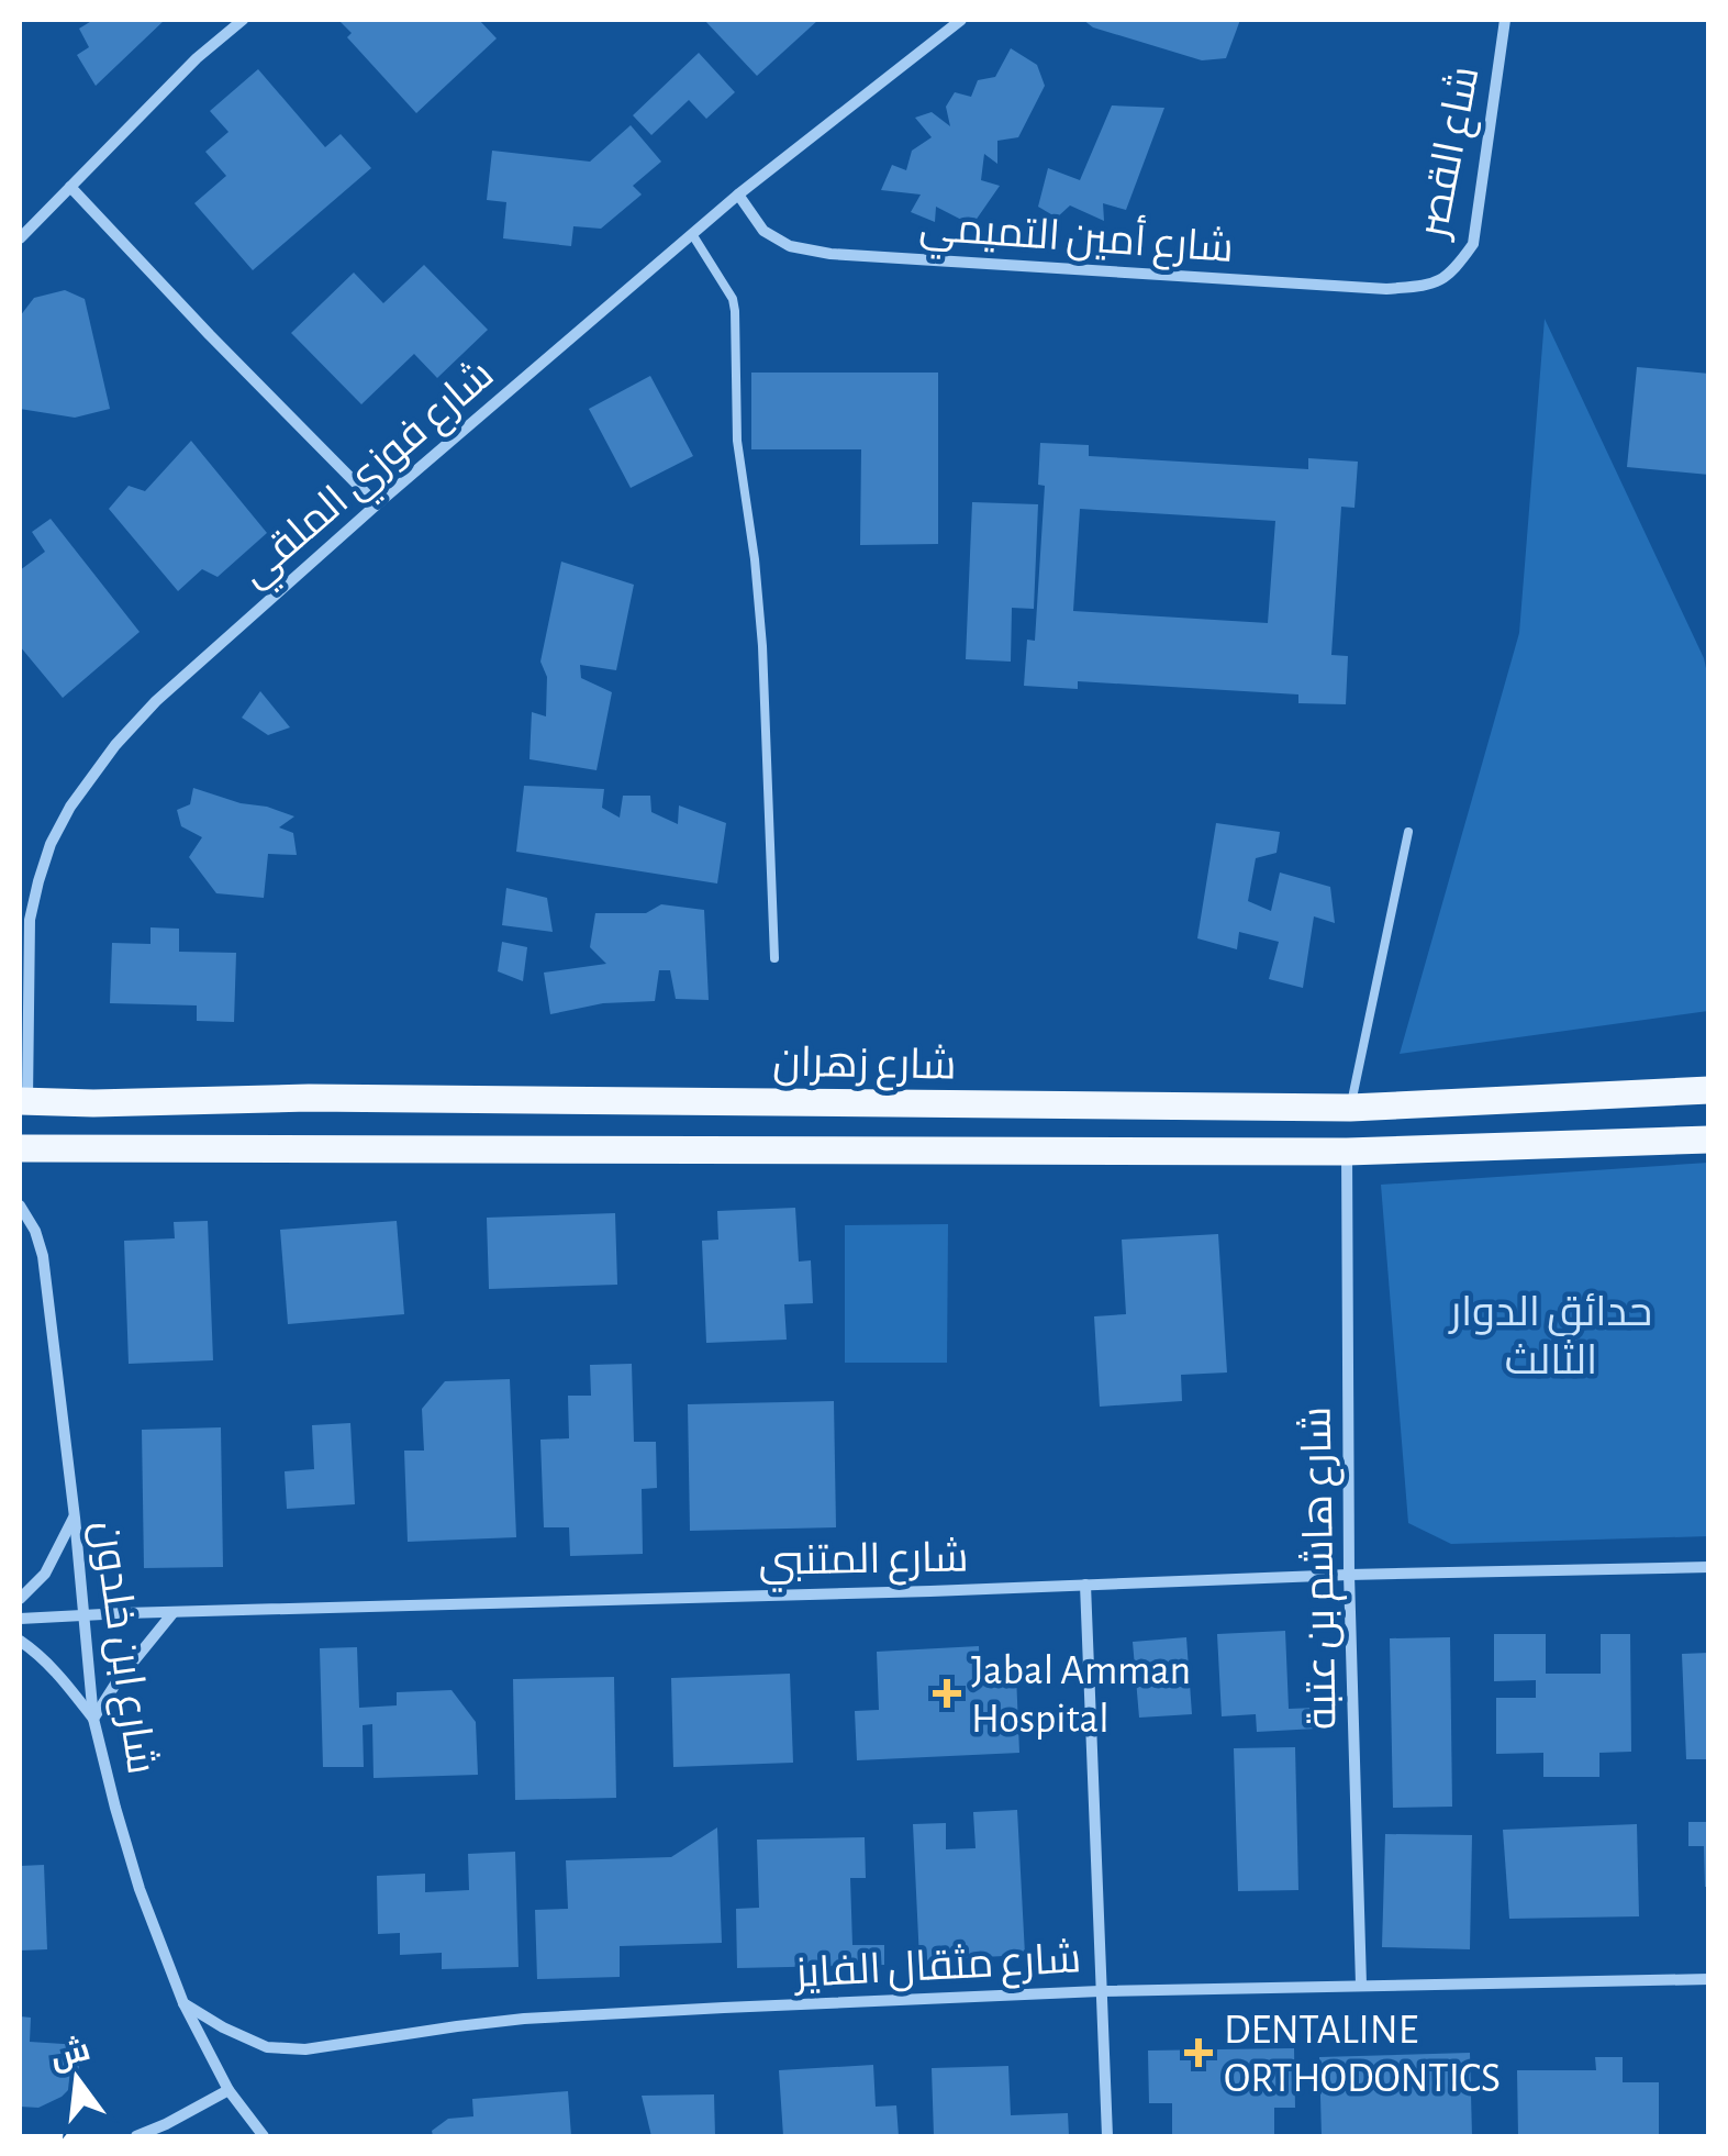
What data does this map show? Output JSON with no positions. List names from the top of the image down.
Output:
{
  "streets": {
    "main road": ["شارع زهران"],
    "street": [
      "شاع القصر",
      "شارع أمين التميمي",
      "شارع فوزي الملقي",
      "شارع المتنبي",
      "شارع هاشم بن عتبة",
      "شارع ابن خلدون",
      "شارع مثقال الفايز"
    ]
  },
  "crossings": [
    ["شاع القصر", "شارع أمين التميمي"],
    ["شارع أمين التميمي", "شارع فوزي الملقي"],
    ["شارع فوزي الملقي", "شارع زهران"],
    ["شارع زهران", "شارع هاشم بن عتبة"],
    ["شارع المتنبي", "شارع هاشم بن عتبة"],
    ["شارع المتنبي", "شارع ابن خلدون"],
    ["شارع هاشم بن عتبة", "شارع مثقال الفايز"],
    ["شارع ابن خلدون", "شارع مثقال الفايز"]
  ],
  "parks": ["حدائق الدوار الثالث"],
  "places": {
    "health": ["Jabal Amman Hospital", "DENTALINE ORTHODONTICS"]
  },
  "north": "top"
}
